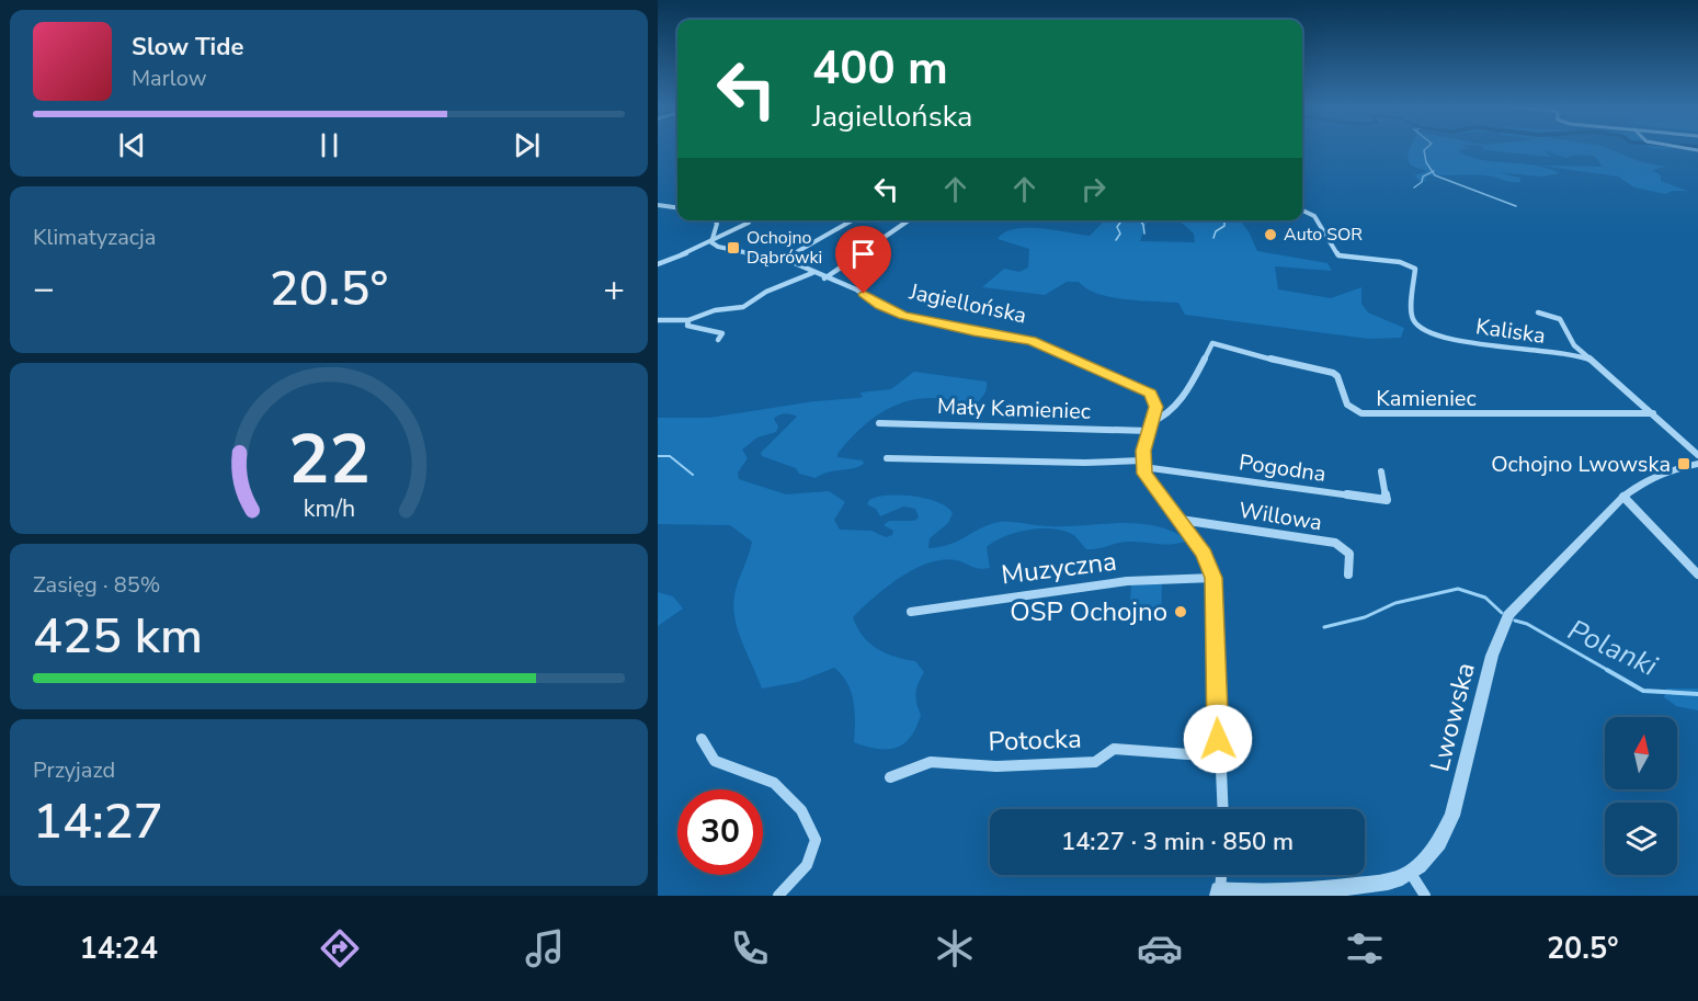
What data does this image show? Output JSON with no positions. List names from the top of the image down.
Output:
{
  "streets": {
    "street": [
      "Jagiellońska",
      "Kaliska",
      "Kamieniec",
      "Mały Kamieniec",
      "Pogodna",
      "Willowa",
      "Muzyczna",
      "Lwowska",
      "Potocka"
    ]
  },
  "crossings": [
    ["Jagiellońska", "Kamieniec"],
    ["Jagiellońska", "Mały Kamieniec"],
    ["Jagiellońska", "Pogodna"]
  ],
  "water": ["Polanki"],
  "places": {
    "other": ["Auto SOR", "OSP Ochojno"],
    "transit": ["Ochojno Dąbrówki", "Ochojno Lwowska"]
  },
  "north": "top",
  "page": {
    "turn": ["400 m", "Jagiellońska"],
    "song": ["Slow Tide", "Marlow"],
    "tile": [
      "Klimatyzacja",
      ["Zasięg · 85%", "425 km"],
      ["Przyjazd", "14:27"]
    ],
    "heat": ["−", "20.5°", "+"],
    "limit": "30",
    "trip": "14:27 · 3 min · 850 m",
    "tabs": ["14:24", "20.5°"],
    "gauge": ["22", "km/h"]
  }
}
